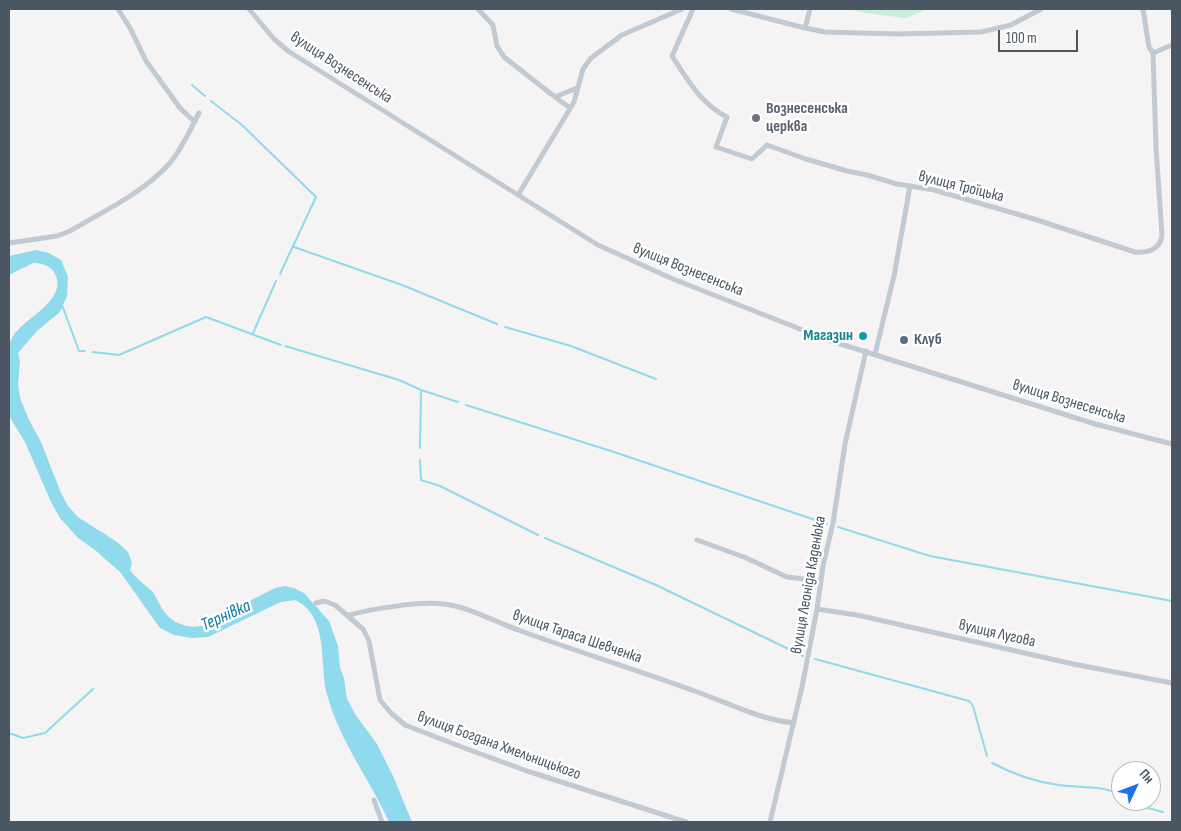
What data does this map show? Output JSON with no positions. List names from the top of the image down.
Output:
{
  "streets": {
    "street": [
      "вулиця Вознесенська",
      "вулиця Троїцька",
      "вулиця Леоніда Каденюка",
      "вулиця Лугова",
      "вулиця Тараса Шевченка",
      "вулиця Богдана Хмельницького"
    ]
  },
  "crossings": [
    ["вулиця Вознесенська", "вулиця Леоніда Каденюка"],
    ["вулиця Леоніда Каденюка", "вулиця Лугова"],
    ["вулиця Леоніда Каденюка", "вулиця Тараса Шевченка"],
    ["вулиця Тараса Шевченка", "вулиця Богдана Хмельницького"]
  ],
  "water": ["Тернівка"],
  "places": ["Вознесенська церква", "Магазин", "Клуб"],
  "scale_bar": "100 m",
  "north": "top right"
}
